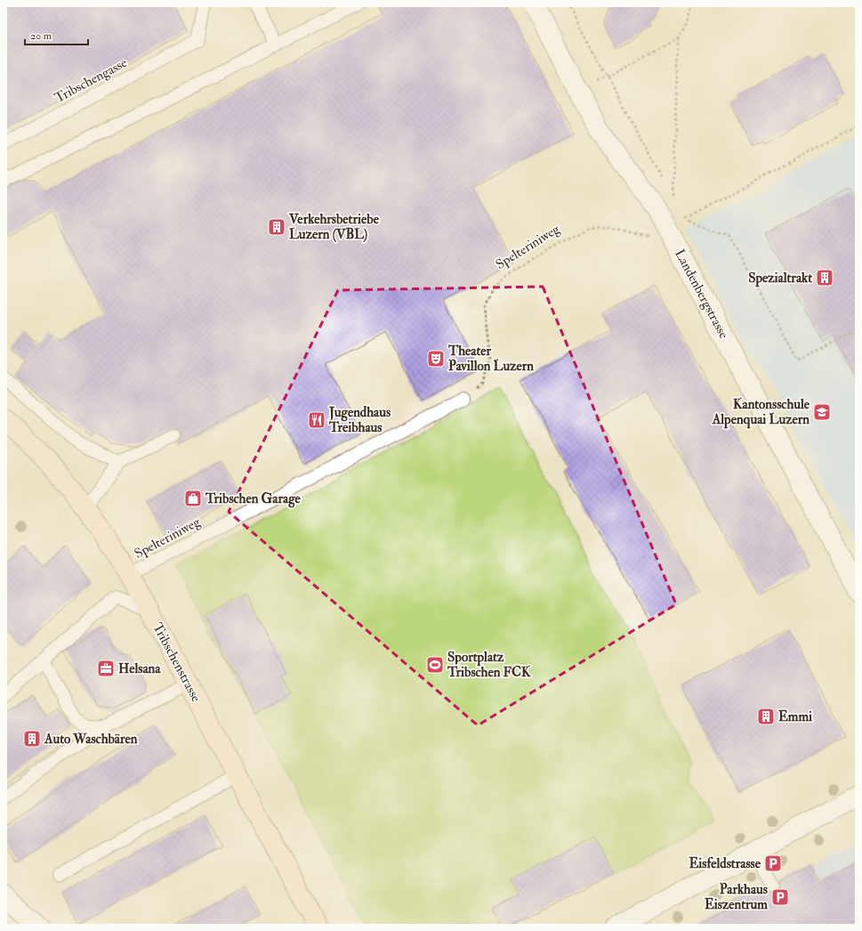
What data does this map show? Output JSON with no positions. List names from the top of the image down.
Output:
{
  "streets": {
    "street": ["Landenbergstrasse", "Tribschenstrasse"],
    "lane": ["Tribschengasse", "Spelteriniweg"]
  },
  "crossings": [
    ["Spelteriniweg", "Landenbergstrasse"],
    ["Spelteriniweg", "Tribschenstrasse"]
  ],
  "places": {
    "building": [
      "Verkehrsbetriebe Luzern (VBL)",
      "Spezialtrakt",
      "Emmi",
      "Auto Waschbären"
    ],
    "theatre": ["Theater Pavillon Luzern"],
    "school or university": ["Kantonsschule Alpenquai Luzern"],
    "restaurant": ["Jugendhaus Treibhaus"],
    "shop": ["Tribschen Garage"],
    "sports": ["Sportplatz Tribschen FCK"],
    "office": ["Helsana"],
    "parking": ["Eisfeldstrasse", "Parkhaus Eiszentrum"]
  },
  "scale_bar": "20 m"
}
